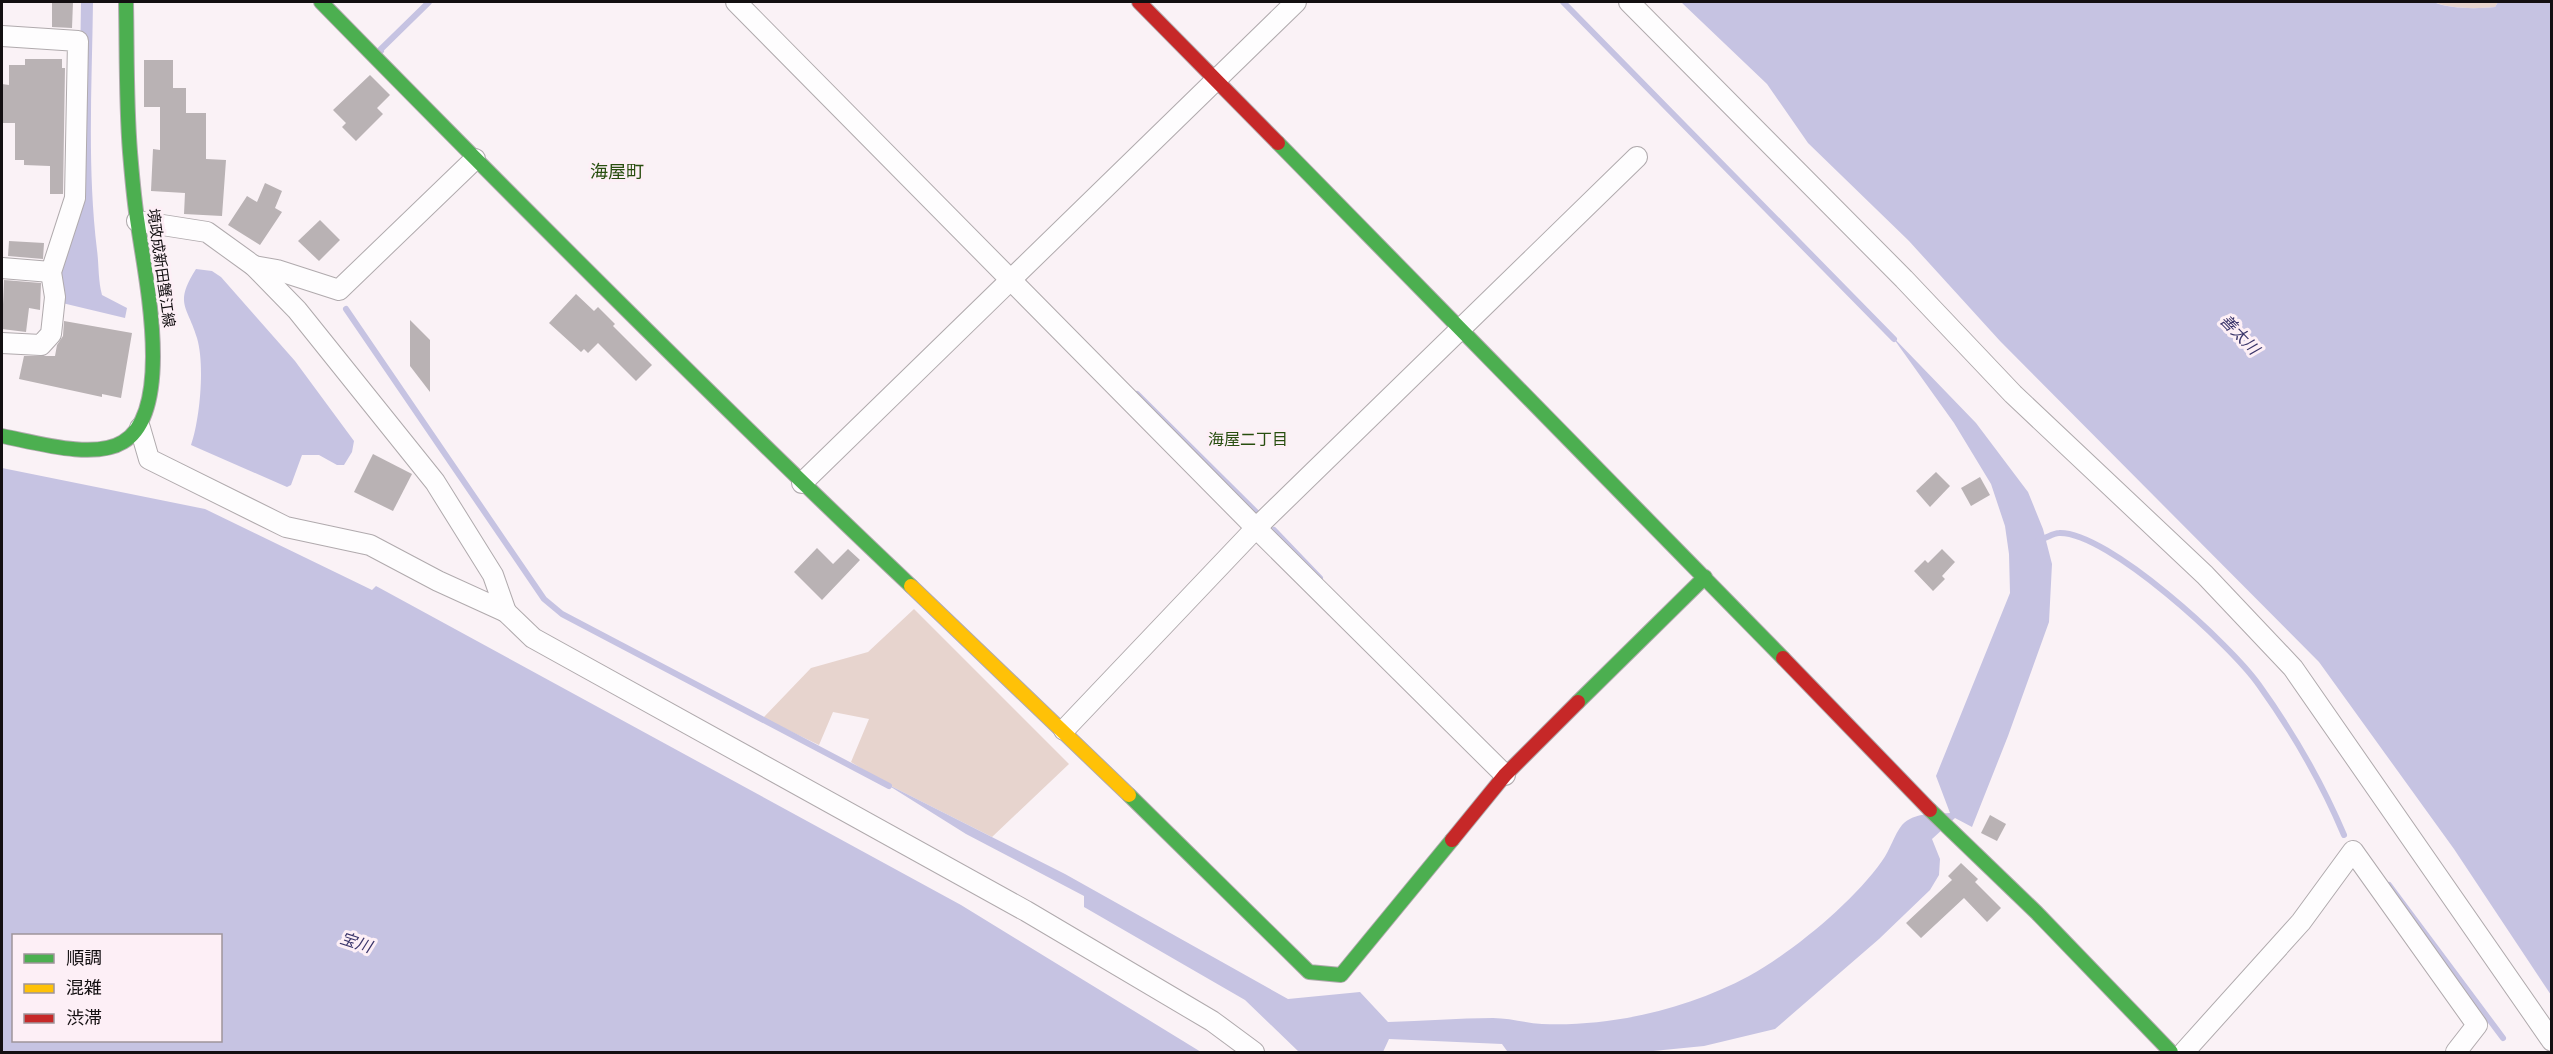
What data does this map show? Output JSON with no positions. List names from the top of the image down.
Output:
{
  "streets": {
    "street": ["境政成新田蟹江線"]
  },
  "districts": ["海屋町", "海屋二丁目"],
  "water": ["善太川", "宝川"],
  "legend": ["順調", "混雑", "渋滞"]
}
